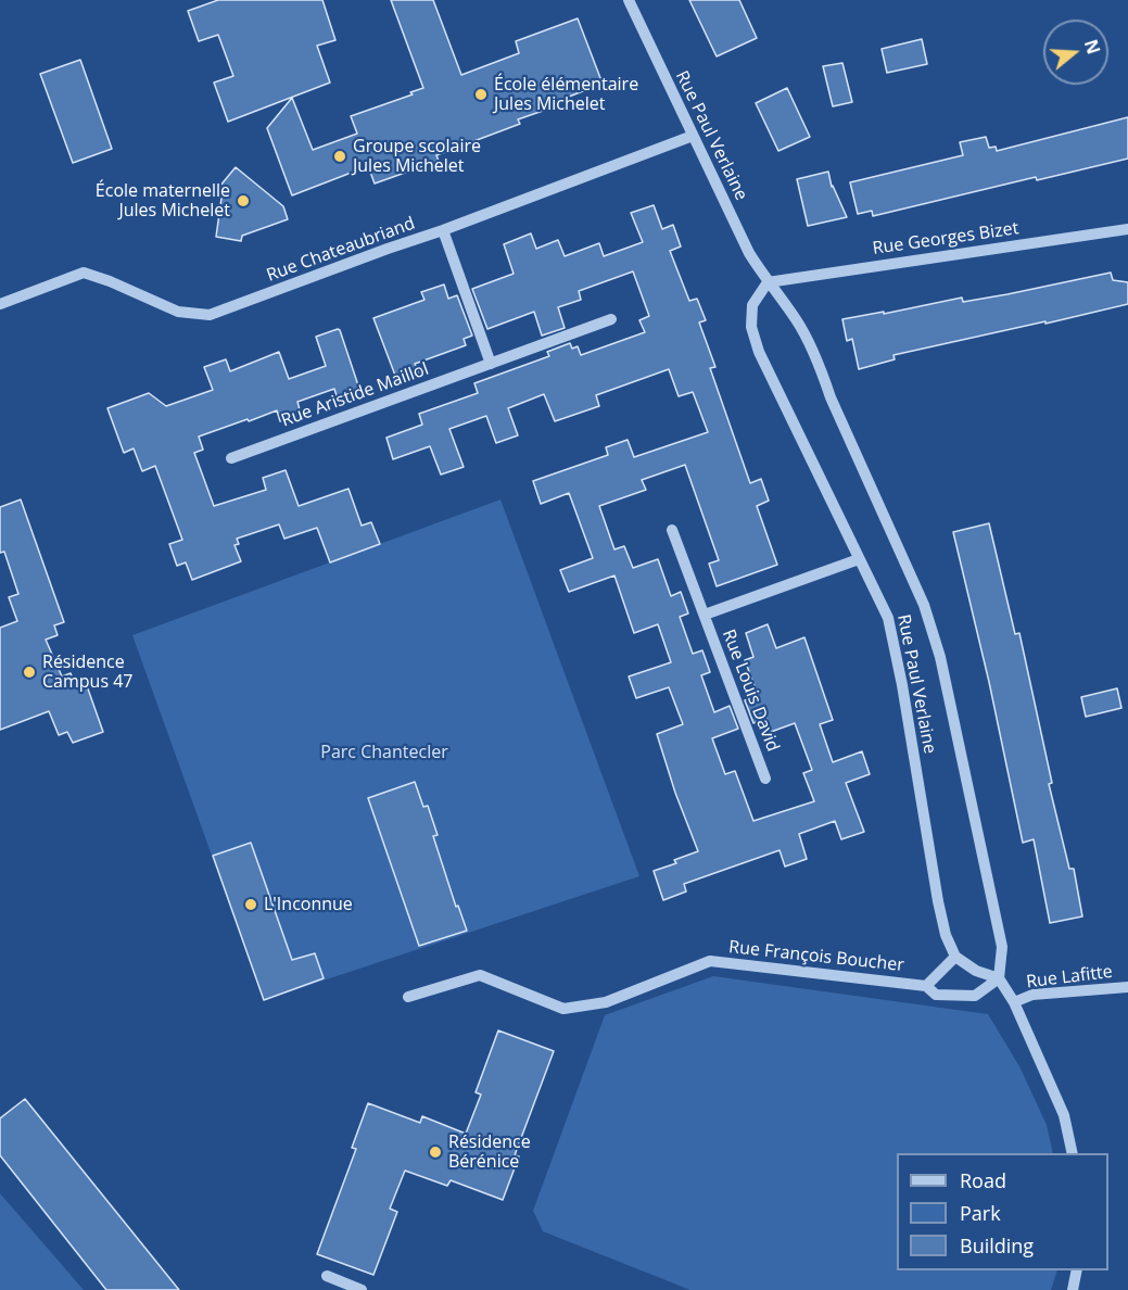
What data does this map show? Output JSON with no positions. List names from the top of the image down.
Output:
{
  "streets": {
    "street": [
      "Rue Paul Verlaine",
      "Rue Georges Bizet",
      "Rue Chateaubriand",
      "Rue Aristide Maillol",
      "Rue Louis David",
      "Rue François Boucher",
      "Rue Lafitte"
    ]
  },
  "crossings": [
    ["Rue Paul Verlaine", "Rue Georges Bizet"],
    ["Rue Paul Verlaine", "Rue Chateaubriand"],
    ["Rue Paul Verlaine", "Rue Louis David"],
    ["Rue Paul Verlaine", "Rue François Boucher"]
  ],
  "parks": ["Parc Chantecler"],
  "places": [
    "École élémentaire Jules Michelet",
    "Groupe scolaire Jules Michelet",
    "École maternelle Jules Michelet",
    "Résidence Campus 47",
    "L'Inconnue",
    "Résidence Bérénice"
  ],
  "legend": ["Road", "Park", "Building"],
  "north": "right"
}
